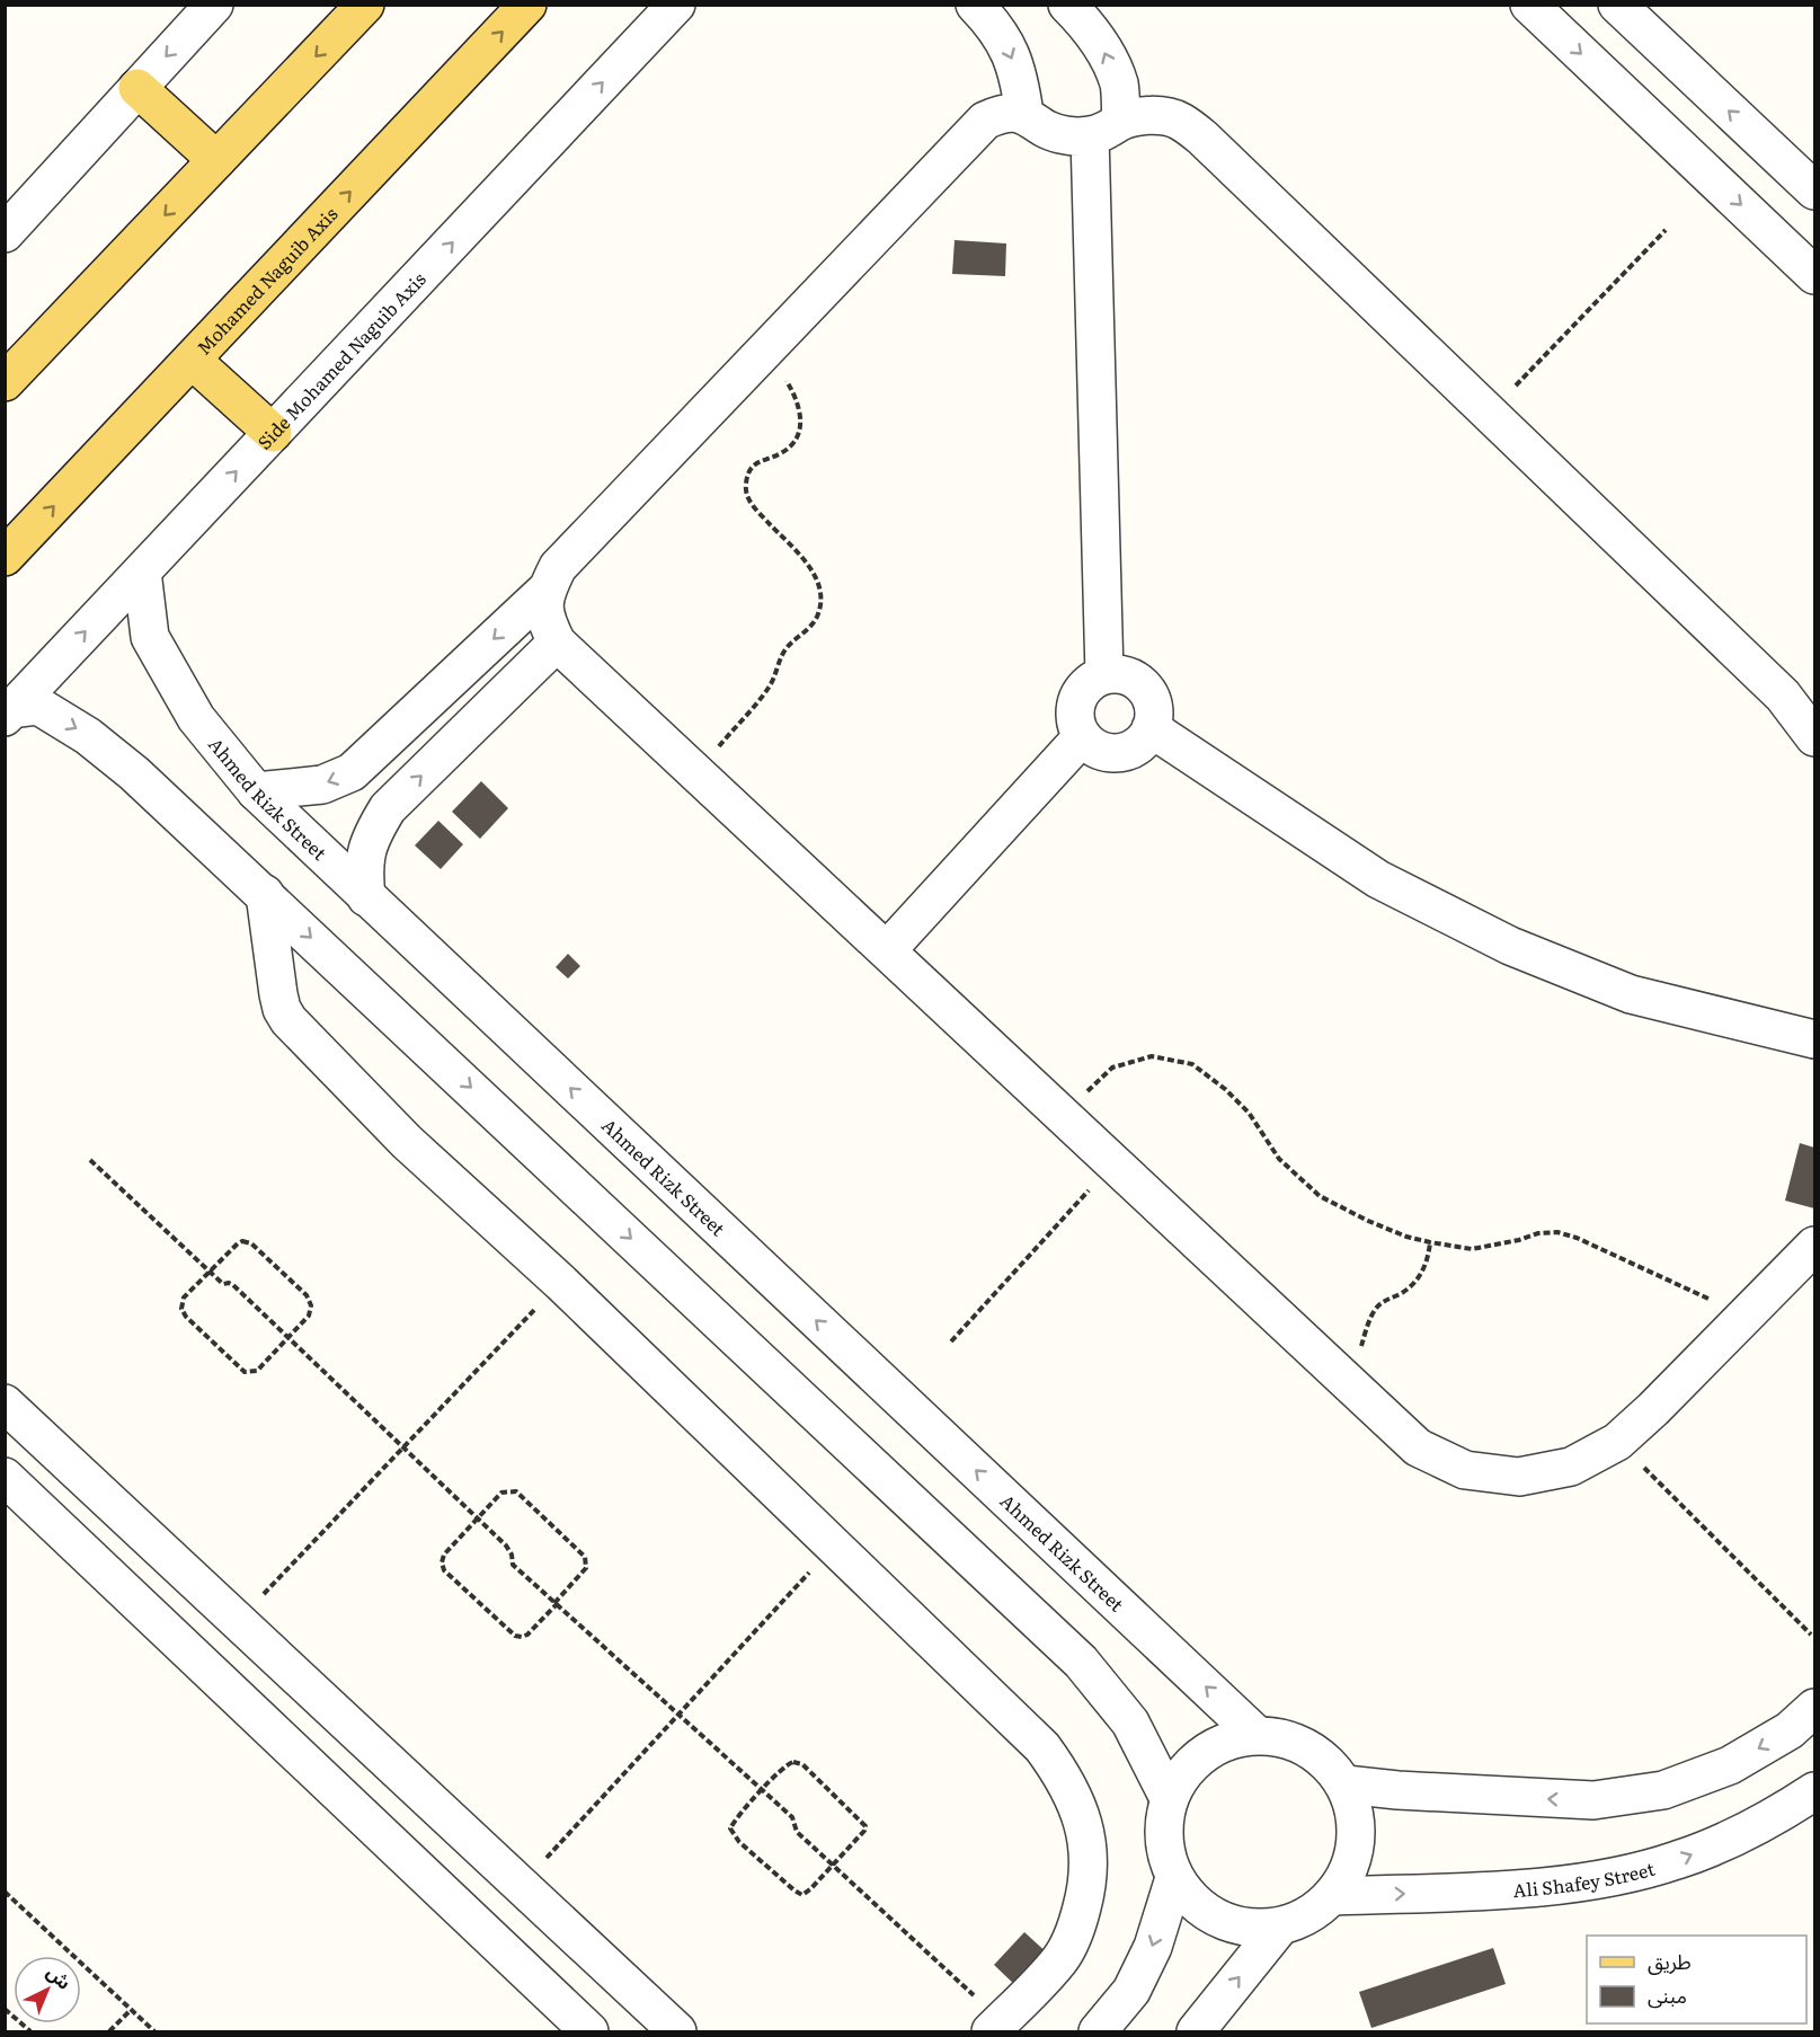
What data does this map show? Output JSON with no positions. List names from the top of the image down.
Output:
{
  "streets": {
    "main road": ["Mohamed Naguib Axis"],
    "street": ["Side Mohamed Naguib Axis", "Ahmed Rizk Street", "Ali Shafey Street"]
  },
  "crossings": [
    ["Side Mohamed Naguib Axis", "Ahmed Rizk Street"],
    ["Ahmed Rizk Street", "Ali Shafey Street"]
  ],
  "legend": ["طريق", "مبنى"],
  "north": "top right"
}
